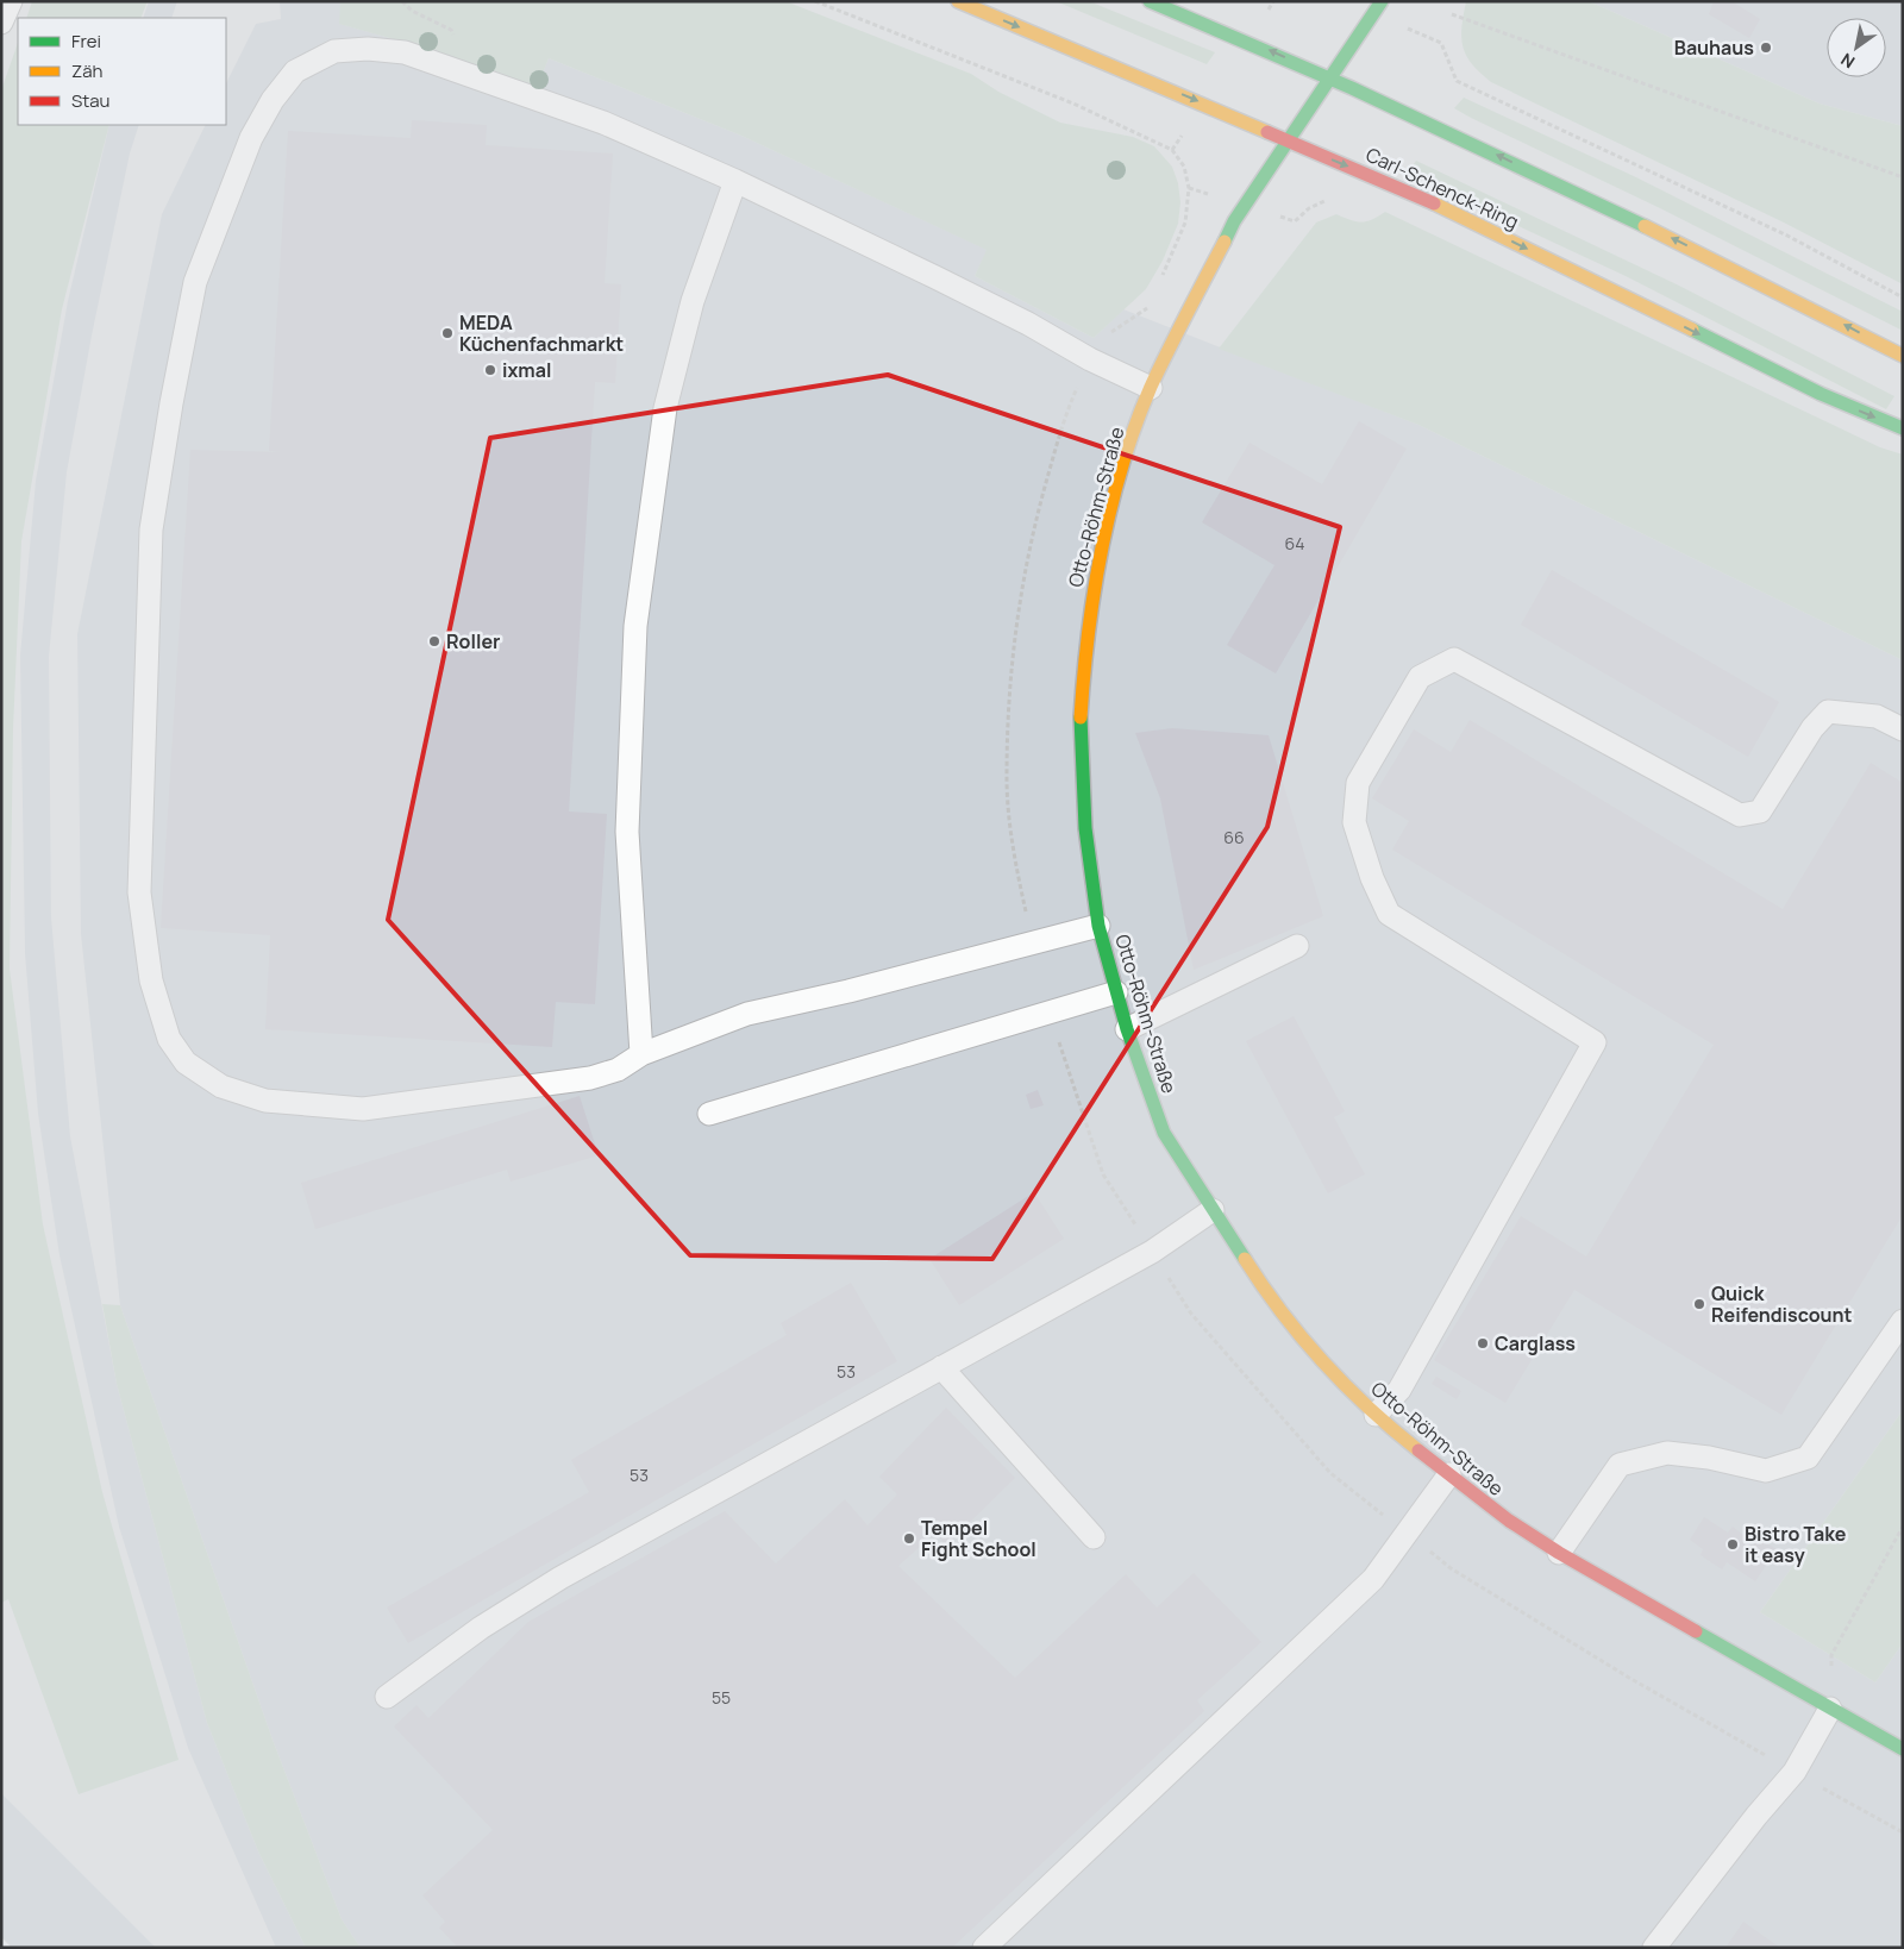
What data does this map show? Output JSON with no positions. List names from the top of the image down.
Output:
{
  "streets": {
    "street": ["Carl-Schenck-Ring", "Otto-Röhm-Straße"]
  },
  "crossings": [
    ["Carl-Schenck-Ring", "Otto-Röhm-Straße"]
  ],
  "places": [
    "Bauhaus",
    "MEDA Küchenfachmarkt",
    "ixmal",
    "Roller",
    "Quick Reifendiscount",
    "Carglass",
    "Tempel Fight School",
    "Bistro Take it easy"
  ],
  "house_numbers": [
    "64",
    "66",
    "53",
    "53",
    "55"
  ],
  "legend": ["Frei", "Zäh", "Stau"],
  "north": "bottom left"
}
